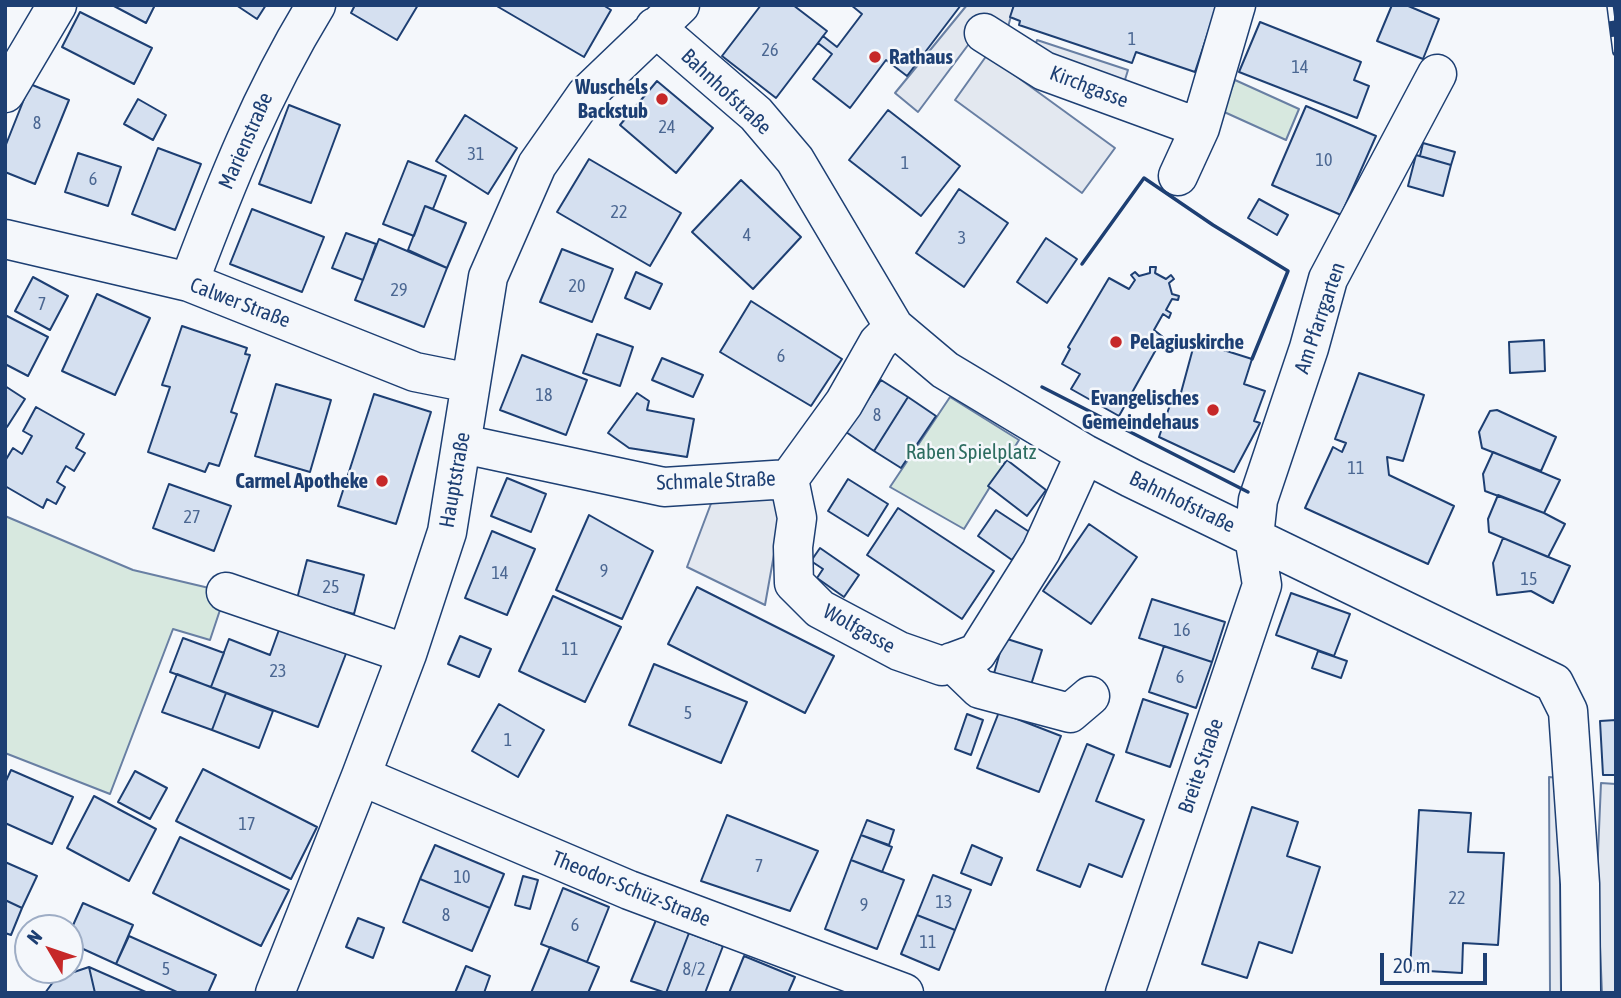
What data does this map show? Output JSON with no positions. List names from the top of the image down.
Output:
{
  "streets": {
    "street": [
      "Kirchgasse",
      "Bahnhofstraße",
      "Marienstraße",
      "Calwer Straße",
      "Am Pfarrgarten",
      "Hauptstraße",
      "Schmale Straße",
      "Wolfgasse",
      "Breite Straße",
      "Theodor-Schüz-Straße"
    ]
  },
  "crossings": [
    ["Bahnhofstraße", "Am Pfarrgarten"],
    ["Bahnhofstraße", "Hauptstraße"],
    ["Bahnhofstraße", "Schmale Straße"],
    ["Bahnhofstraße", "Breite Straße"],
    ["Marienstraße", "Calwer Straße"],
    ["Calwer Straße", "Hauptstraße"],
    ["Am Pfarrgarten", "Breite Straße"],
    ["Hauptstraße", "Schmale Straße"],
    ["Hauptstraße", "Theodor-Schüz-Straße"],
    ["Schmale Straße", "Wolfgasse"]
  ],
  "parks": ["Raben Spielplatz"],
  "places": [
    "Rathaus",
    "Wuschels Backstub",
    "Pelagiuskirche",
    "Evangelisches Gemeindehaus",
    "Carmel Apotheke"
  ],
  "house_numbers": [
    "1",
    "26",
    "14",
    "8",
    "24",
    "31",
    "10",
    "1",
    "6",
    "22",
    "4",
    "3",
    "20",
    "29",
    "7",
    "6",
    "18",
    "8",
    "11",
    "27",
    "9",
    "14",
    "15",
    "25",
    "16",
    "11",
    "23",
    "6",
    "5",
    "1",
    "17",
    "7",
    "10",
    "22",
    "13",
    "9",
    "8",
    "6",
    "11",
    "5",
    "8/2"
  ],
  "scale_bar": "20 m",
  "north": "top left"
}
